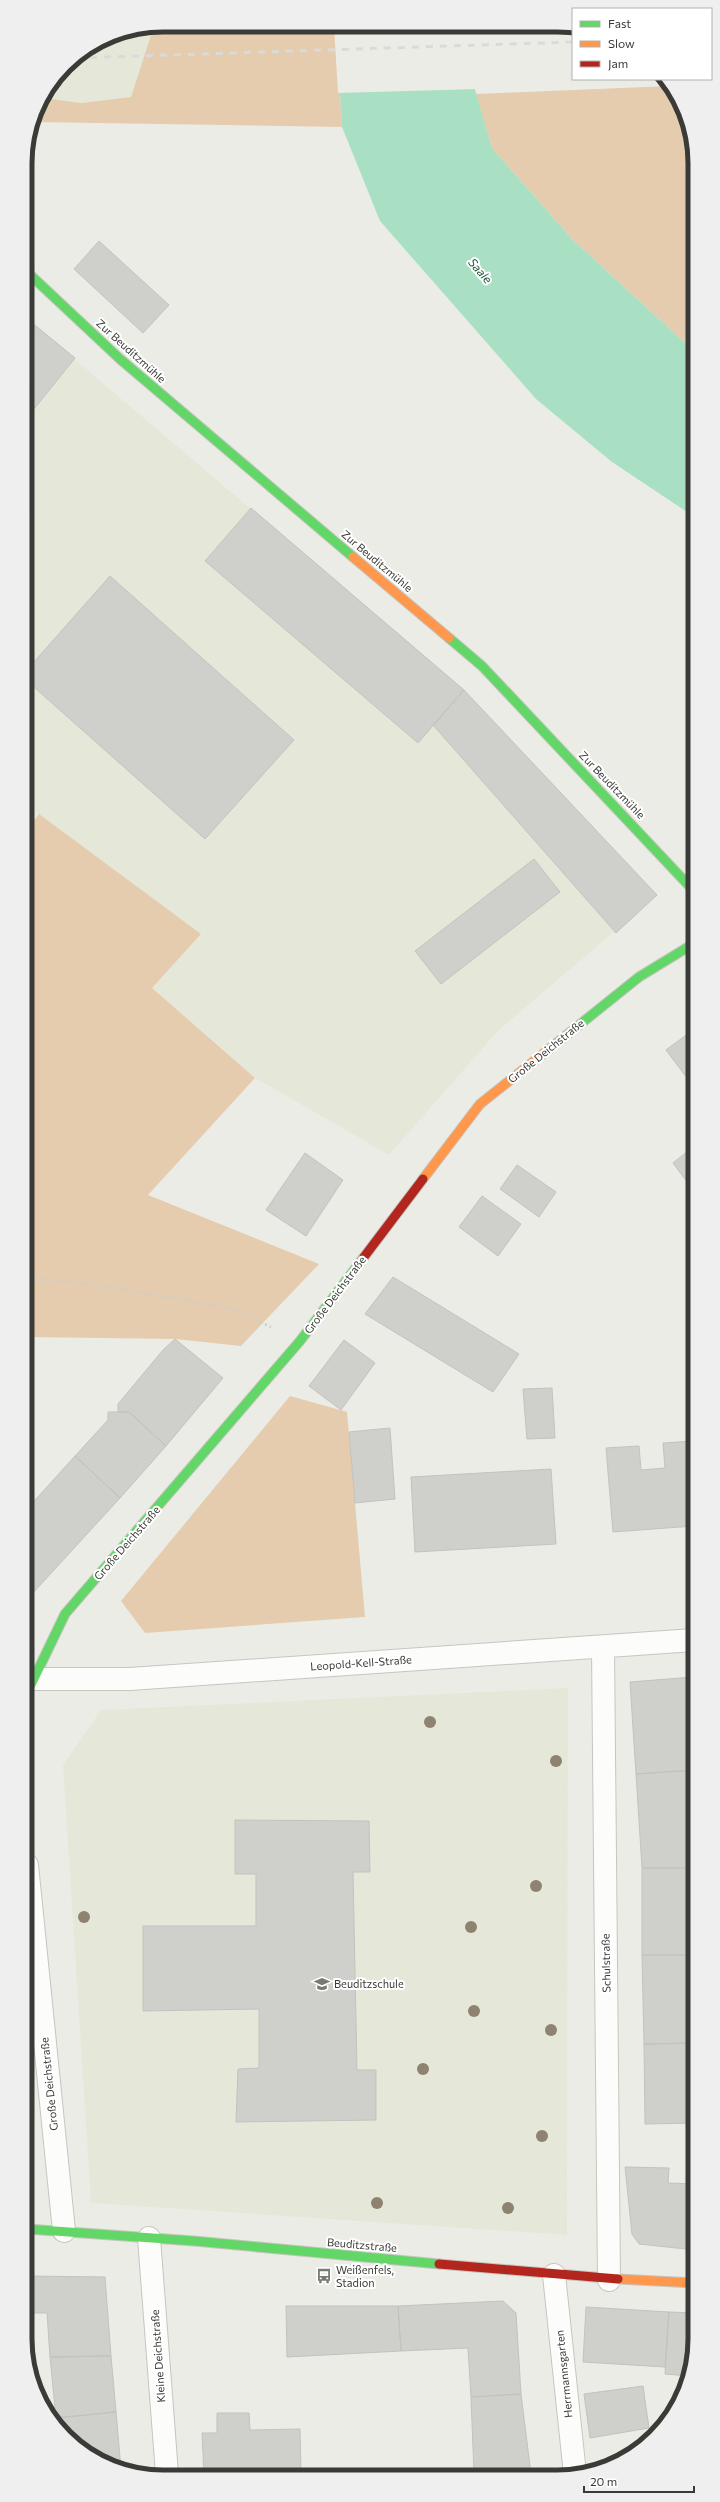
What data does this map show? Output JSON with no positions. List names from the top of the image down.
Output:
{
  "streets": {
    "street": [
      "Zur Beuditzmühle",
      "Große Deichstraße",
      "Leopold-Kell-Straße",
      "Schulstraße",
      "Beuditzstraße",
      "Kleine Deichstraße",
      "Herrmannsgarten"
    ]
  },
  "crossings": [
    ["Große Deichstraße", "Beuditzstraße"],
    ["Leopold-Kell-Straße", "Schulstraße"],
    ["Schulstraße", "Beuditzstraße"],
    ["Beuditzstraße", "Kleine Deichstraße"],
    ["Beuditzstraße", "Herrmannsgarten"]
  ],
  "water": ["Saale"],
  "places": {
    "school or university": ["Beuditzschule"],
    "bus stop": ["Weißenfels, Stadion"]
  },
  "legend": ["Fast", "Slow", "Jam"],
  "scale_bar": "20 m"
}
